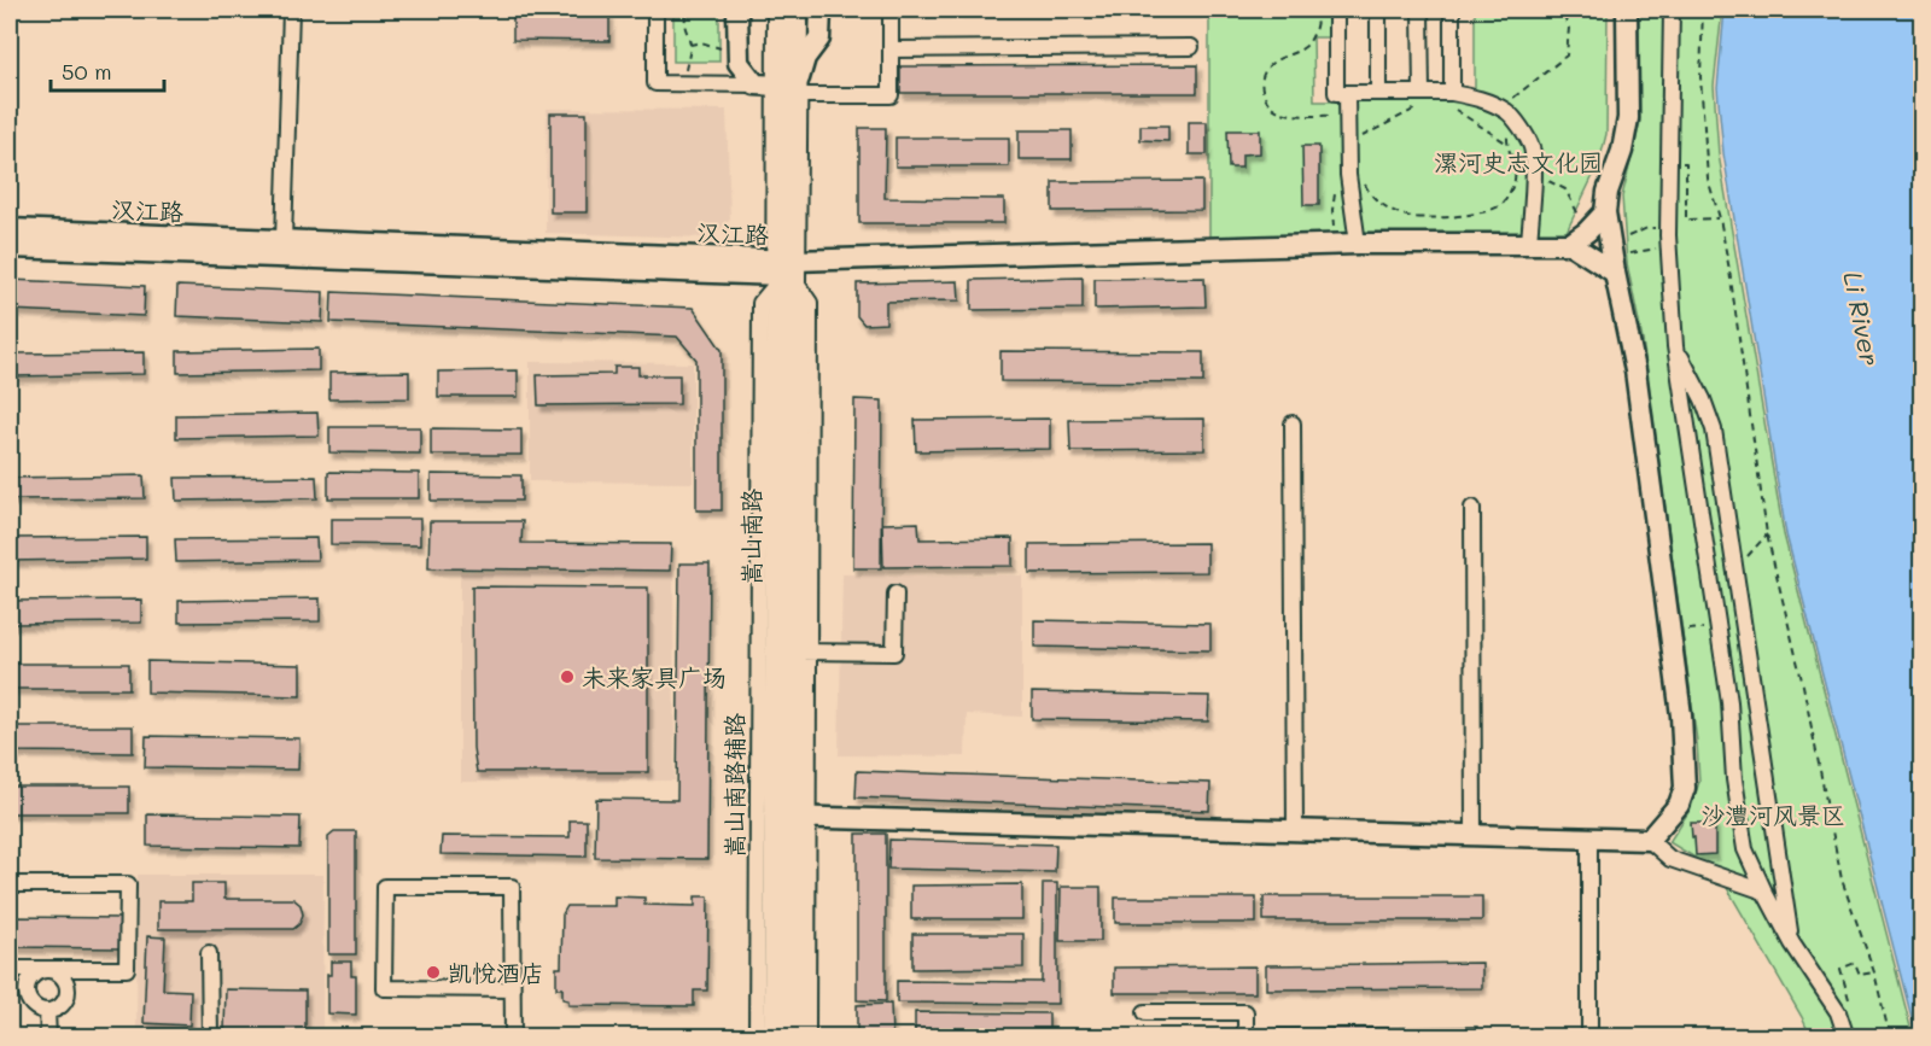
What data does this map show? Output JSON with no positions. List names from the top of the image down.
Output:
{
  "streets": {
    "main road": ["嵩山南路"],
    "street": ["汉江路", "嵩山南路辅路"]
  },
  "crossings": [
    ["汉江路", "嵩山南路"],
    ["汉江路", "嵩山南路辅路"],
    ["嵩山南路", "嵩山南路辅路"]
  ],
  "water": ["Li River"],
  "parks": ["漯河史志文化园", "沙澧河风景区"],
  "places": ["未来家具广场", "凯悦酒店"],
  "scale_bar": "50 m"
}
